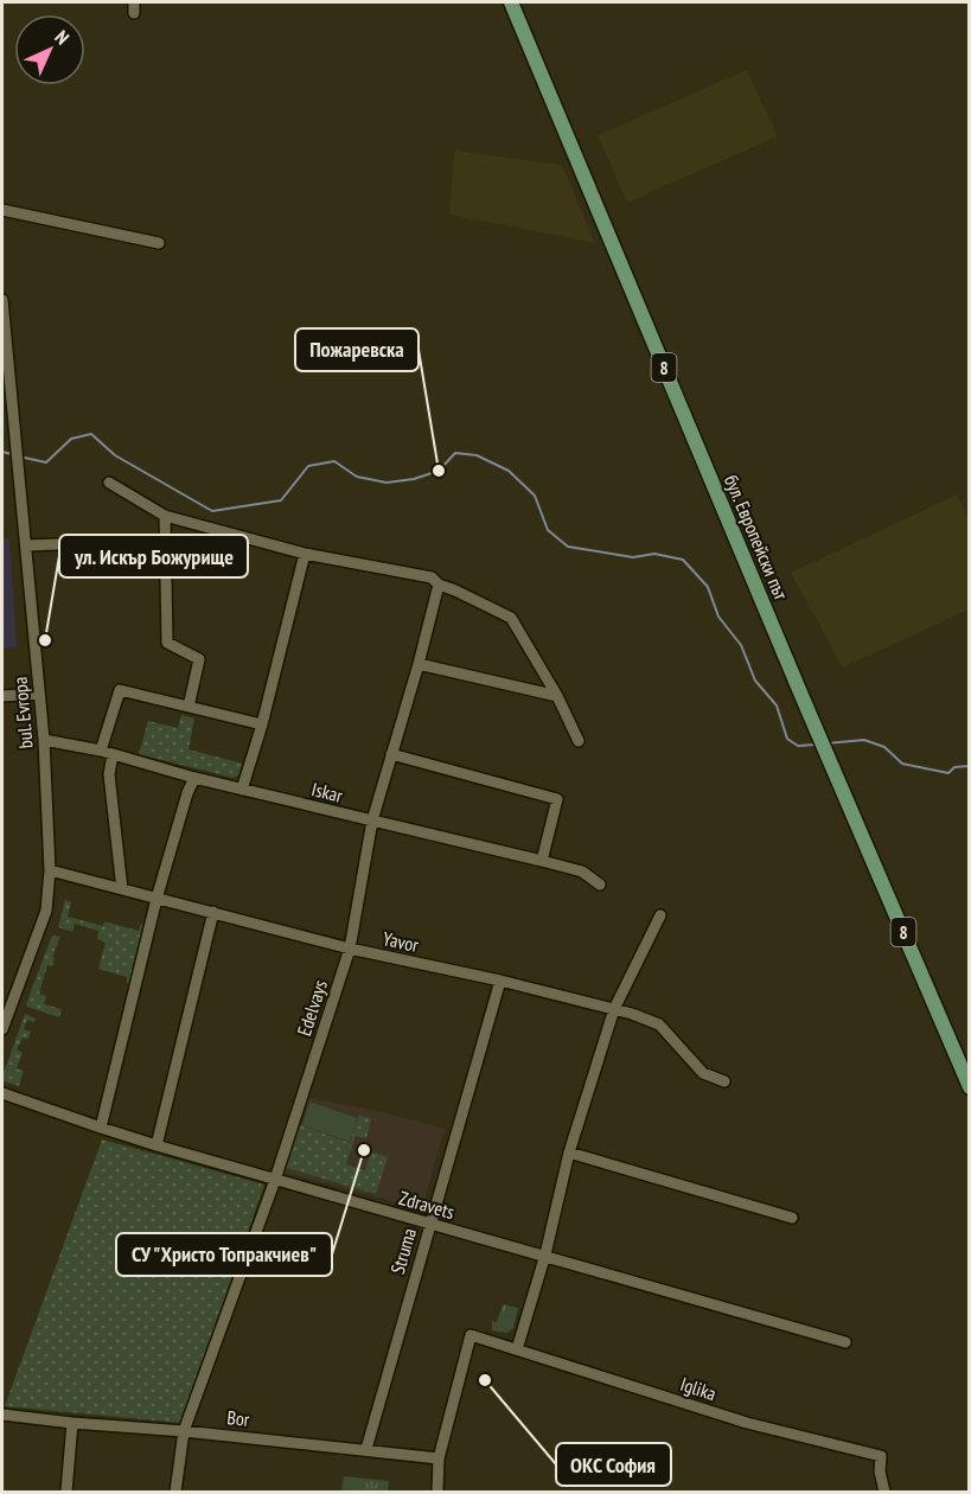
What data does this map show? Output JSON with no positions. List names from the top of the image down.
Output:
{
  "streets": {
    "main road": ["8", "бул. Европейски път"],
    "street": [
      "bul. Evropa",
      "Iskar",
      "Yavor",
      "Edelvays",
      "Zdravets",
      "Struma",
      "Iglika",
      "Bor"
    ]
  },
  "crossings": [
    ["bul. Evropa", "Iskar"],
    ["bul. Evropa", "Yavor"],
    ["Iskar", "Edelvays"],
    ["Yavor", "Edelvays"],
    ["Yavor", "Struma"],
    ["Edelvays", "Zdravets"],
    ["Edelvays", "Bor"],
    ["Zdravets", "Struma"],
    ["Struma", "Bor"],
    ["Iglika", "Bor"]
  ],
  "places": [
    "Пожаревска",
    "ул. Искър Божурище",
    "СУ \"Христо Топракчиев\"",
    "ОКС София"
  ],
  "north": "top right"
}
